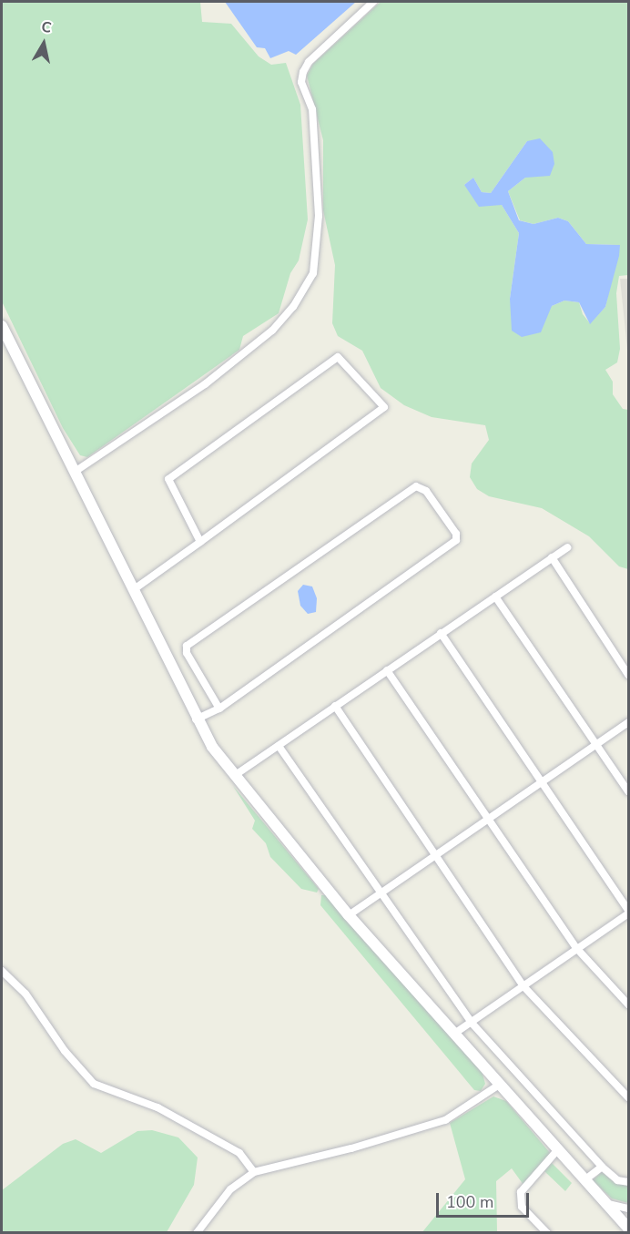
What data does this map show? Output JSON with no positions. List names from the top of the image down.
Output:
{
  "scale_bar": "100 m",
  "north": "top"
}
